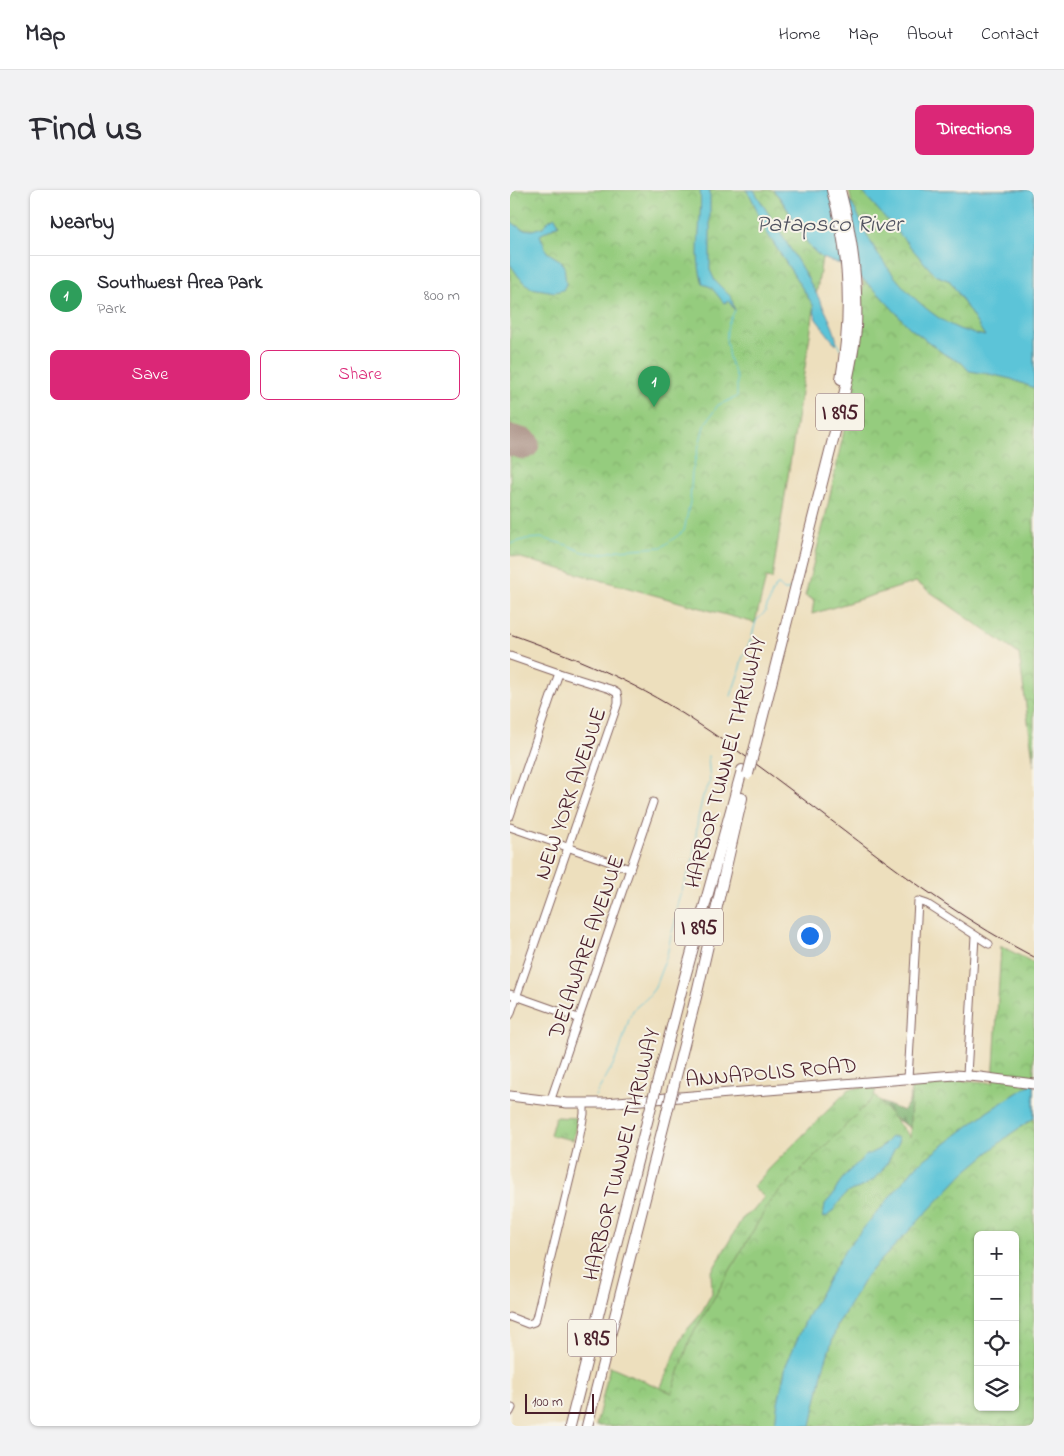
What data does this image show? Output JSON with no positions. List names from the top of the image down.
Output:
{
  "streets": {
    "highway": ["I 895", "HARBOR TUNNEL THRUWAY"],
    "main road": ["ANNAPOLIS ROAD"],
    "street": ["NEW YORK AVENUE", "DELAWARE AVENUE"]
  },
  "crossings": [
    ["DELAWARE AVENUE", "ANNAPOLIS ROAD"]
  ],
  "water": ["Patapsco River"],
  "scale_bar": "100 m",
  "page": {
    "header": "Map",
    "nav": [
      "Home",
      "Map",
      "About",
      "Contact"
    ],
    "title": "Find us",
    "buttons": [
      "Directions",
      ["Save", "Share"]
    ],
    "heading": "Nearby",
    "list": [
      {
        "mark": "1",
        "name": "Southwest Area Park",
        "note": "Park",
        "value": "800 m"
      }
    ],
    "pins": "1",
    "map_buttons": ["+", "−"],
    "scale": "100 m"
  }
}
